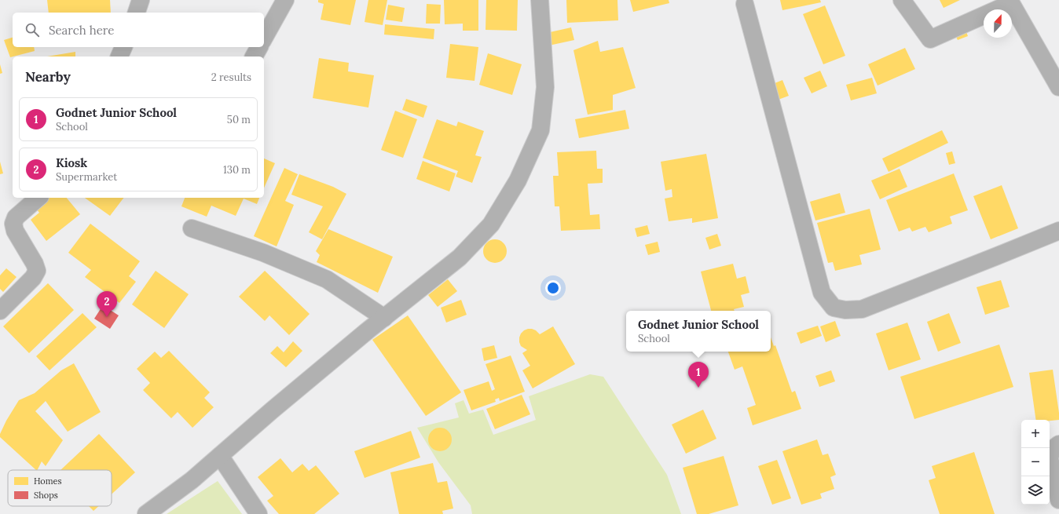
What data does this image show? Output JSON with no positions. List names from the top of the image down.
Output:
{
  "legend": ["Homes", "Shops"],
  "north": "top",
  "page": {
    "search": "Search here",
    "heading": ["Nearby", "2 results"],
    "list": [
      {
        "mark": "1",
        "name": "Godnet Junior School",
        "note": "School",
        "value": "50 m"
      },
      {
        "mark": "2",
        "name": "Kiosk",
        "note": "Supermarket",
        "value": "130 m"
      }
    ],
    "pins": ["2", "1"],
    "popup": ["Godnet Junior School", "School"],
    "map_buttons": ["+", "−"]
  }
}
